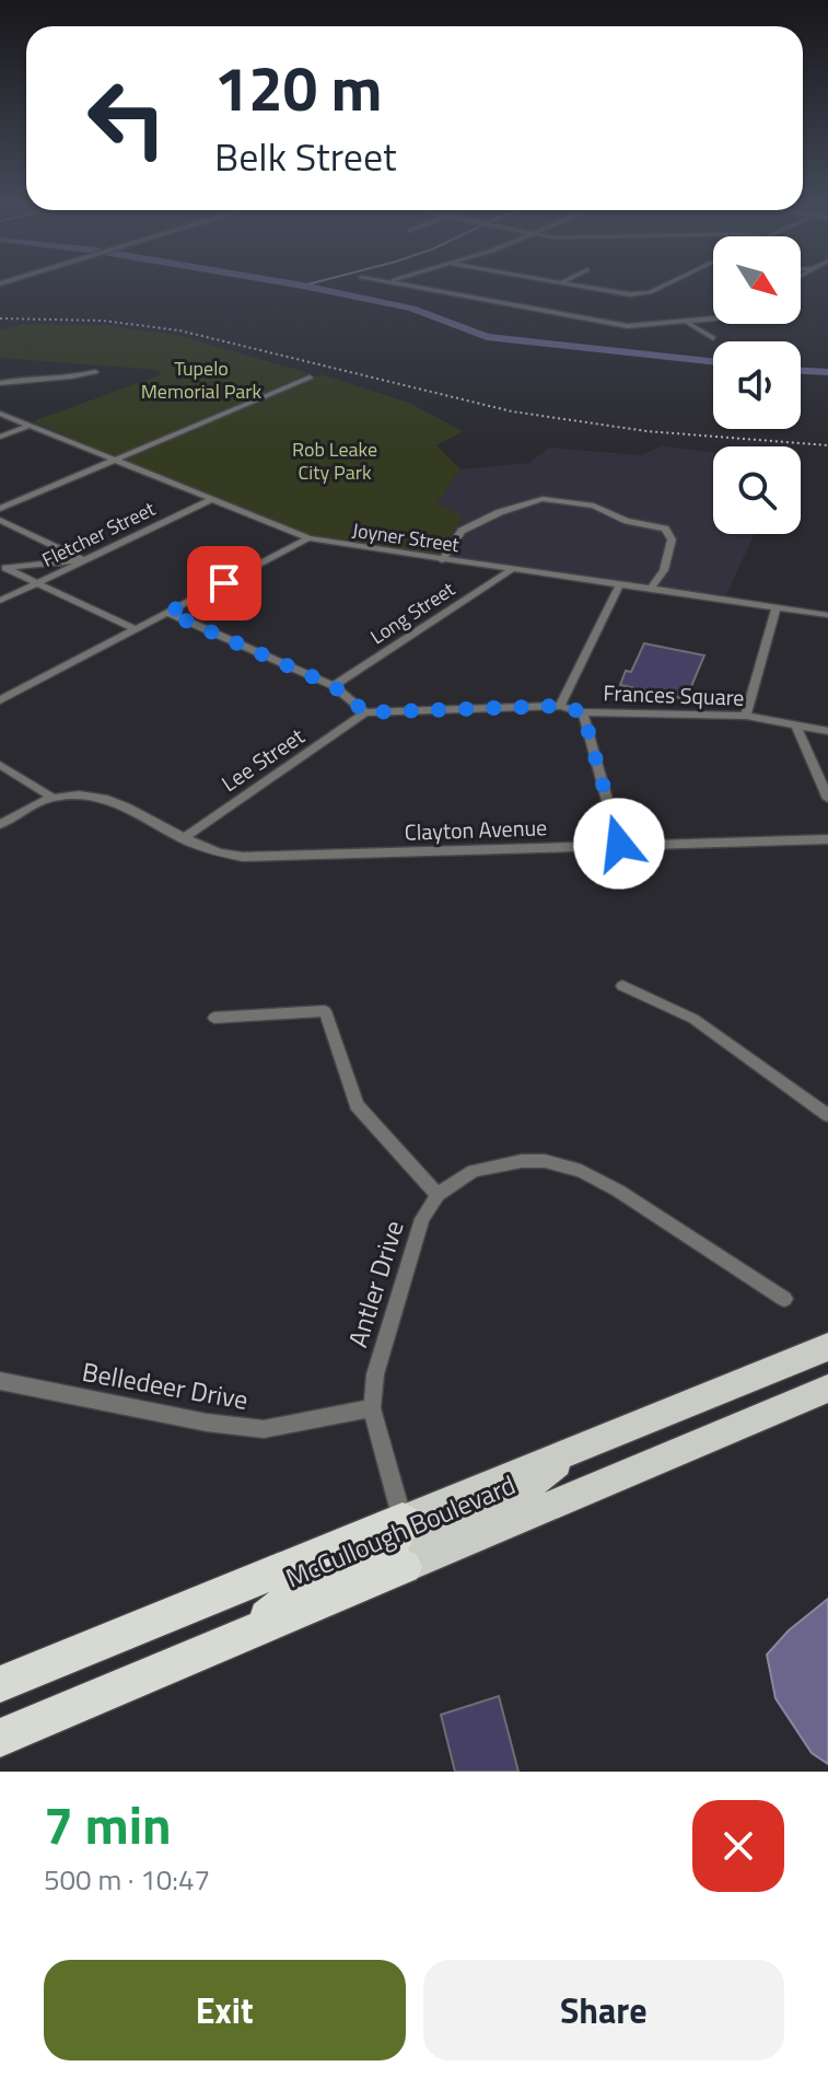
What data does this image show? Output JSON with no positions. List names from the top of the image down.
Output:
{
  "streets": {
    "highway": ["McCullough Boulevard"],
    "street": [
      "Fletcher Street",
      "Joyner Street",
      "Long Street",
      "Frances Square",
      "Lee Street",
      "Clayton Avenue",
      "Antler Drive",
      "Belledeer Drive"
    ]
  },
  "crossings": [
    ["Fletcher Street", "Joyner Street"],
    ["Joyner Street", "Long Street"],
    ["Frances Square", "Clayton Avenue"],
    ["Lee Street", "Clayton Avenue"],
    ["Antler Drive", "Belledeer Drive"],
    ["Antler Drive", "McCullough Boulevard"]
  ],
  "parks": ["Tupelo Memorial Park", "Rob Leake City Park"],
  "north": "bottom right",
  "page": {
    "turn": ["120 m", "Belk Street"],
    "heading": ["7 min", "500 m · 10:47"],
    "buttons": ["Exit", "Share"]
  }
}
